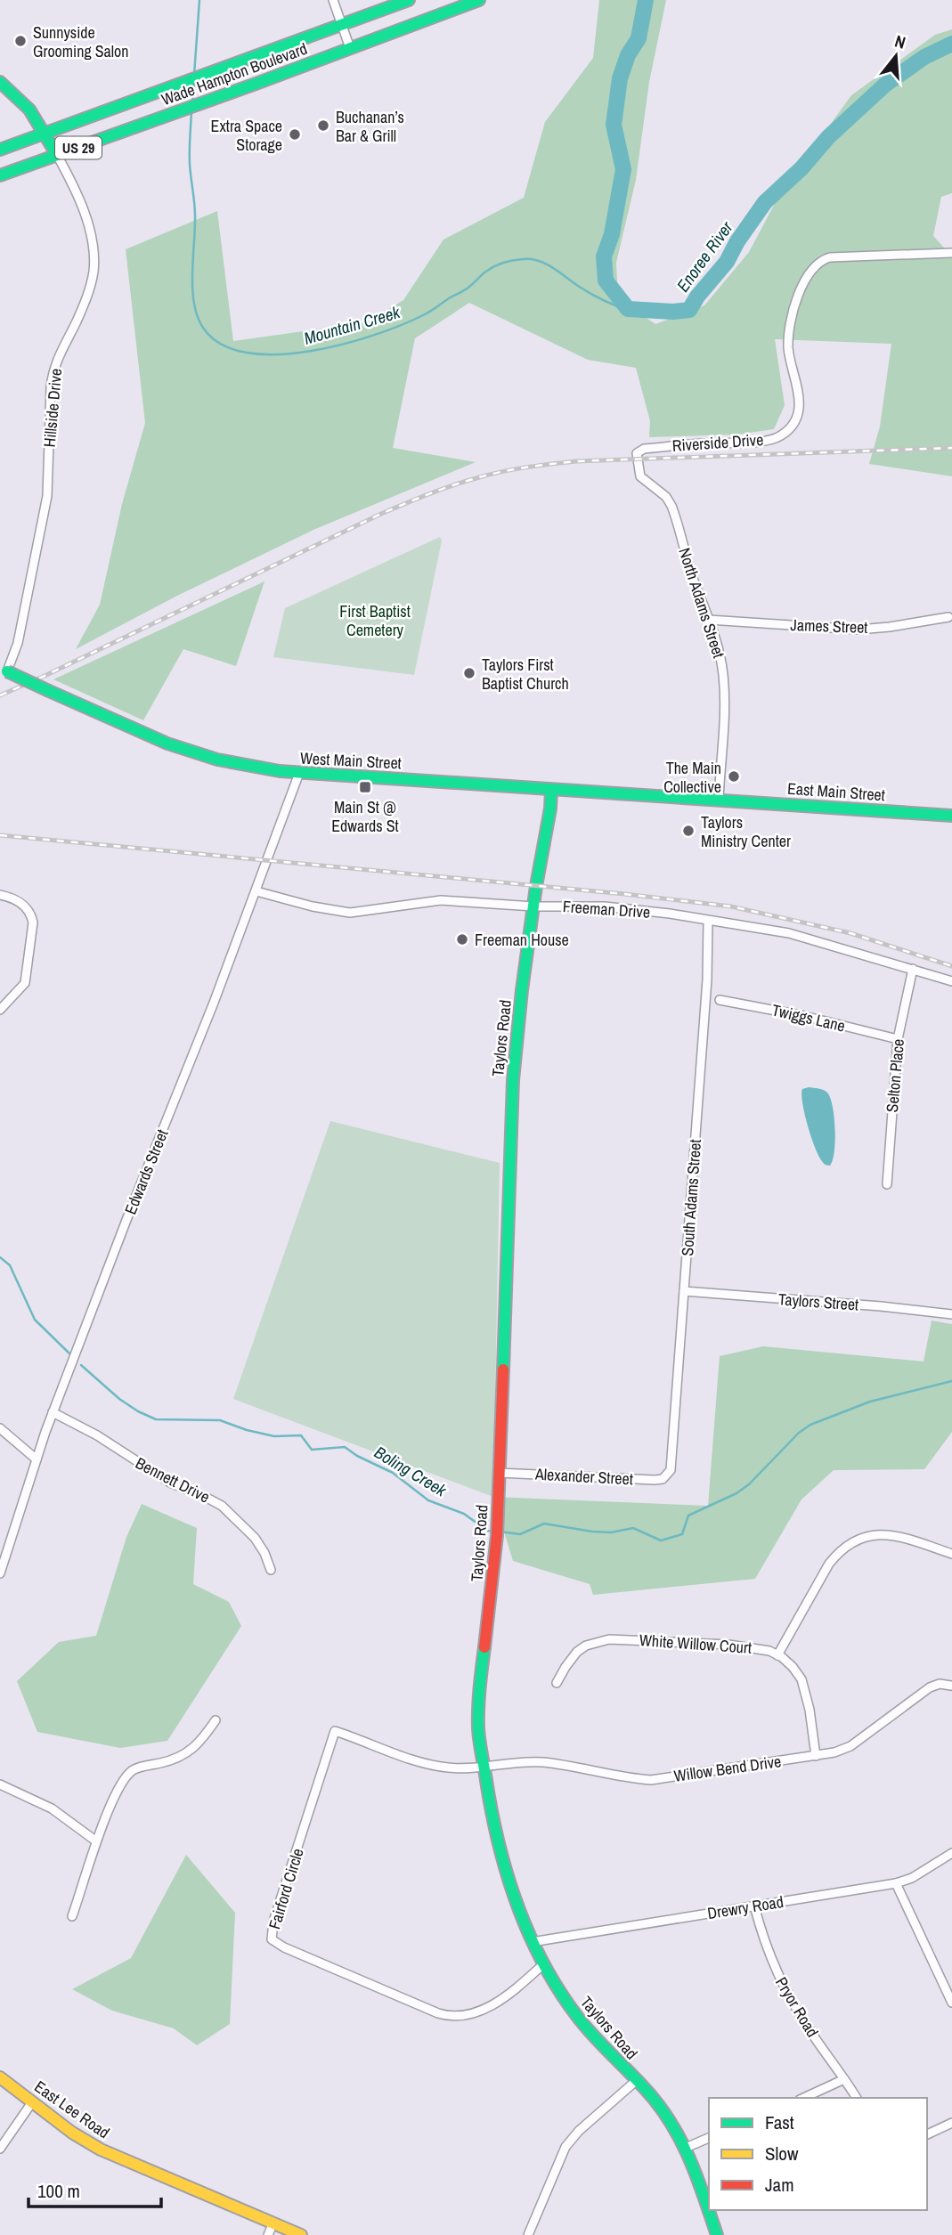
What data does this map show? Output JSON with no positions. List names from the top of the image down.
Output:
{
  "streets": {
    "street": [
      "Wade Hampton Boulevard",
      "US 29",
      "Hillside Drive",
      "Riverside Drive",
      "North Adams Street",
      "James Street",
      "West Main Street",
      "East Main Street",
      "Freeman Drive",
      "Twiggs Lane",
      "Taylors Road",
      "Selton Place",
      "Edwards Street",
      "South Adams Street",
      "Taylors Street",
      "Alexander Street",
      "Bennett Drive",
      "White Willow Court",
      "Willow Bend Drive",
      "Fairford Circle",
      "Drewry Road",
      "Pryor Road",
      "East Lee Road"
    ]
  },
  "crossings": [
    ["Wade Hampton Boulevard", "Hillside Drive"],
    ["Hillside Drive", "West Main Street"],
    ["Riverside Drive", "North Adams Street"],
    ["North Adams Street", "James Street"],
    ["North Adams Street", "West Main Street"],
    ["North Adams Street", "East Main Street"],
    ["West Main Street", "East Main Street"],
    ["West Main Street", "Taylors Road"],
    ["West Main Street", "Edwards Street"],
    ["Freeman Drive", "Taylors Road"],
    ["Freeman Drive", "Selton Place"],
    ["Freeman Drive", "Edwards Street"],
    ["Freeman Drive", "South Adams Street"],
    ["Twiggs Lane", "Selton Place"],
    ["Taylors Road", "Alexander Street"],
    ["Taylors Road", "Willow Bend Drive"],
    ["Taylors Road", "Fairford Circle"],
    ["Taylors Road", "Drewry Road"],
    ["Edwards Street", "Bennett Drive"],
    ["South Adams Street", "Taylors Street"],
    ["South Adams Street", "Alexander Street"],
    ["Willow Bend Drive", "Fairford Circle"],
    ["Drewry Road", "Pryor Road"]
  ],
  "water": ["Enoree River", "Mountain Creek", "Boling Creek"],
  "parks": ["First Baptist Cemetery"],
  "places": {
    "other": [
      "Sunnyside Grooming Salon",
      "Buchanan’s Bar & Grill",
      "Extra Space Storage",
      "Taylors First Baptist Church",
      "The Main Collective",
      "Taylors Ministry Center",
      "Freeman House"
    ],
    "transit": ["Main St @ Edwards St"]
  },
  "legend": ["Fast", "Slow", "Jam"],
  "scale_bar": "100 m",
  "north": "top"
}
